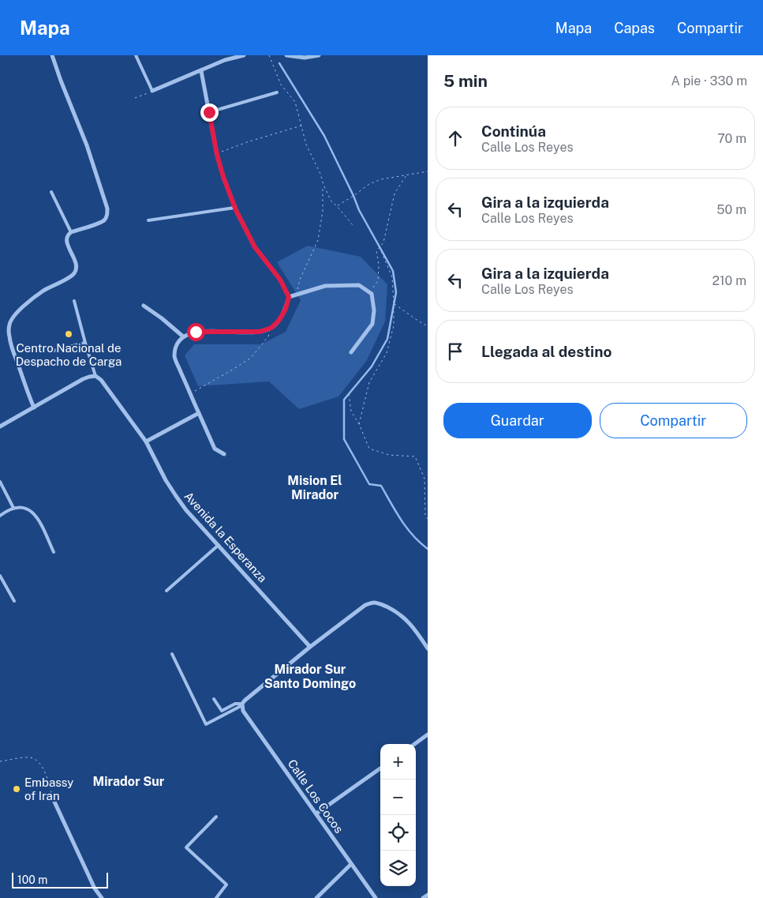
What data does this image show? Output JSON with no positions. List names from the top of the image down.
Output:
{
  "streets": {
    "street": ["Avenida la Esperanza", "Calle Los Cocos"]
  },
  "districts": ["Mision El Mirador", "Mirador Sur Santo Domingo", "Mirador Sur"],
  "places": ["Centro Nacional de Despacho de Carga", "Embassy of Iran"],
  "scale_bar": "100 m",
  "page": {
    "header": "Mapa",
    "nav": ["Mapa", "Capas", "Compartir"],
    "heading": ["5 min", "A pie · 330 m"],
    "list": [
      ["Continúa", "Calle Los Reyes", "70 m"],
      ["Gira a la izquierda", "Calle Los Reyes", "50 m"],
      ["Gira a la izquierda", "Calle Los Reyes", "210 m"],
      "Llegada al destino"
    ],
    "buttons": ["Guardar", "Compartir"],
    "map_buttons": ["+", "−"],
    "scale": "100 m"
  }
}
